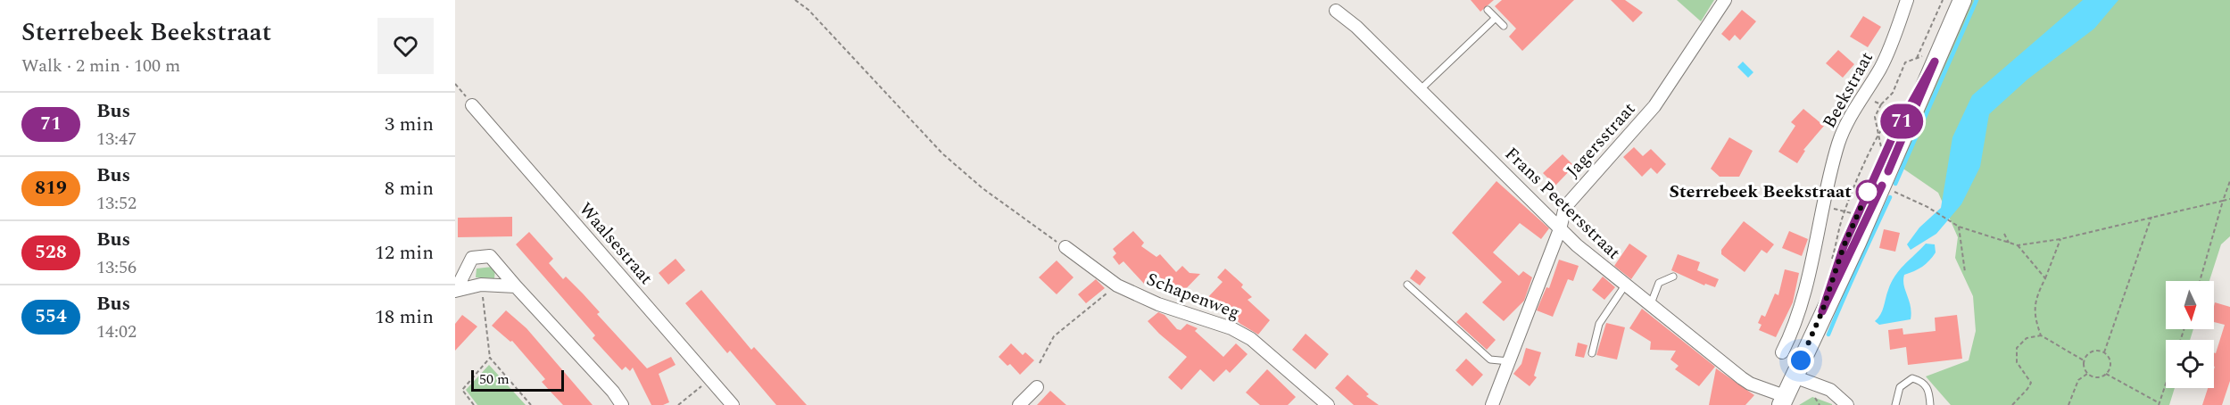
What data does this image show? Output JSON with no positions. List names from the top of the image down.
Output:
{
  "streets": {
    "street": [
      "Beekstraat",
      "Jagersstraat",
      "Frans Peetersstraat",
      "Waalsestraat",
      "Schapenweg"
    ]
  },
  "crossings": [
    ["Jagersstraat", "Frans Peetersstraat"]
  ],
  "places": ["Sterrebeek Beekstraat"],
  "lines": ["bus line 71"],
  "scale_bar": "50 m",
  "north": "bottom",
  "page": {
    "heading": ["Sterrebeek Beekstraat", "Walk · 2 min · 100 m"],
    "on_map": "71",
    "list": [
      {
        "mark": "71",
        "name": "Bus",
        "note": "13:47",
        "value": "3 min"
      },
      {
        "mark": "819",
        "name": "Bus",
        "note": "13:52",
        "value": "8 min"
      },
      {
        "mark": "528",
        "name": "Bus",
        "note": "13:56",
        "value": "12 min"
      },
      {
        "mark": "554",
        "name": "Bus",
        "note": "14:02",
        "value": "18 min"
      }
    ],
    "scale": "50 m"
  }
}
